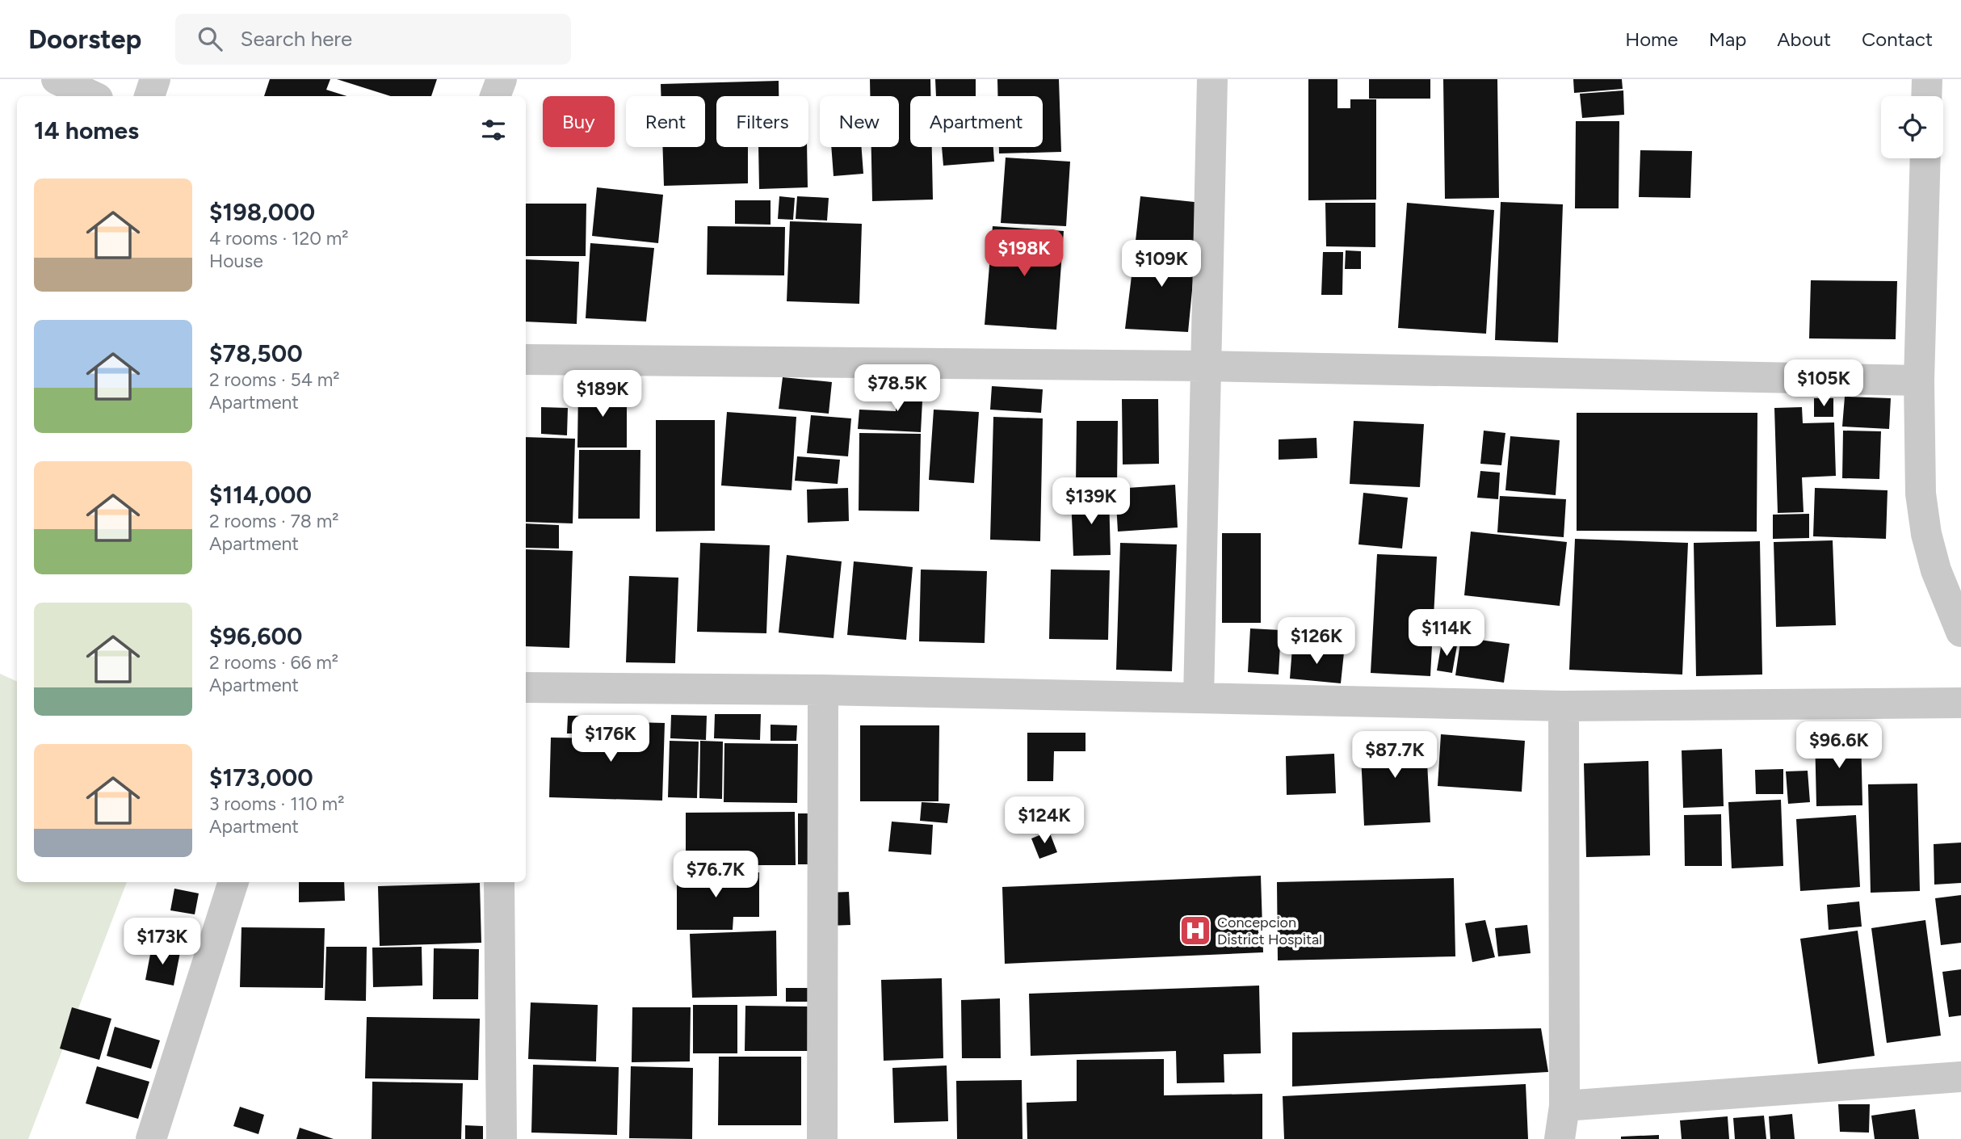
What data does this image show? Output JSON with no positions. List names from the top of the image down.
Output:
{
  "places": {
    "hospital": ["Concepcion District Hospital"]
  },
  "page": {
    "header": "Doorstep",
    "search": "Search here",
    "nav": [
      "Home",
      "Map",
      "About",
      "Contact"
    ],
    "chip": [
      "Buy",
      "Rent",
      "Filters",
      "New",
      "Apartment"
    ],
    "heading": "14 homes",
    "list": [
      {
        "name": "$198,000",
        "note": "4 rooms · 120 m² · House"
      },
      {
        "name": "$78,500",
        "note": "2 rooms · 54 m² · Apartment"
      },
      {
        "name": "$114,000",
        "note": "2 rooms · 78 m² · Apartment"
      },
      {
        "name": "$96,600",
        "note": "2 rooms · 66 m² · Apartment"
      },
      {
        "name": "$173,000",
        "note": "3 rooms · 110 m² · Apartment"
      }
    ],
    "price": [
      "$198K",
      "$109K",
      "$105K",
      "$78.5K",
      "$189K",
      "$139K",
      "$114K",
      "$126K",
      "$176K",
      "$96.6K",
      "$87.7K",
      "$124K",
      "$76.7K",
      "$173K"
    ]
  }
}
